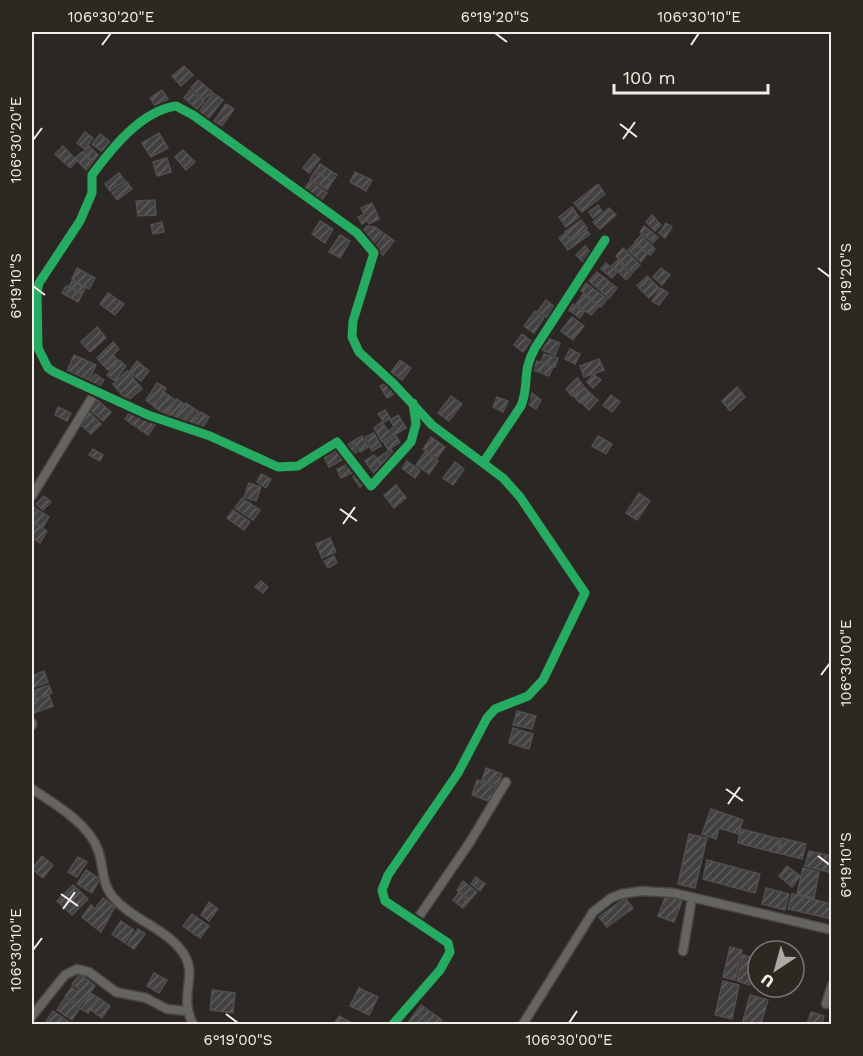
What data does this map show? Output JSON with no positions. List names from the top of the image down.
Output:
{
  "scale_bar": "100 m",
  "north": "bottom left",
  "coordinates": [
    "106°30'20\"E",
    "6°19'20\"S",
    "106°30'10\"E",
    "6°19'10\"S",
    "106°30'00\"E",
    "6°19'00\"S"
  ]
}
